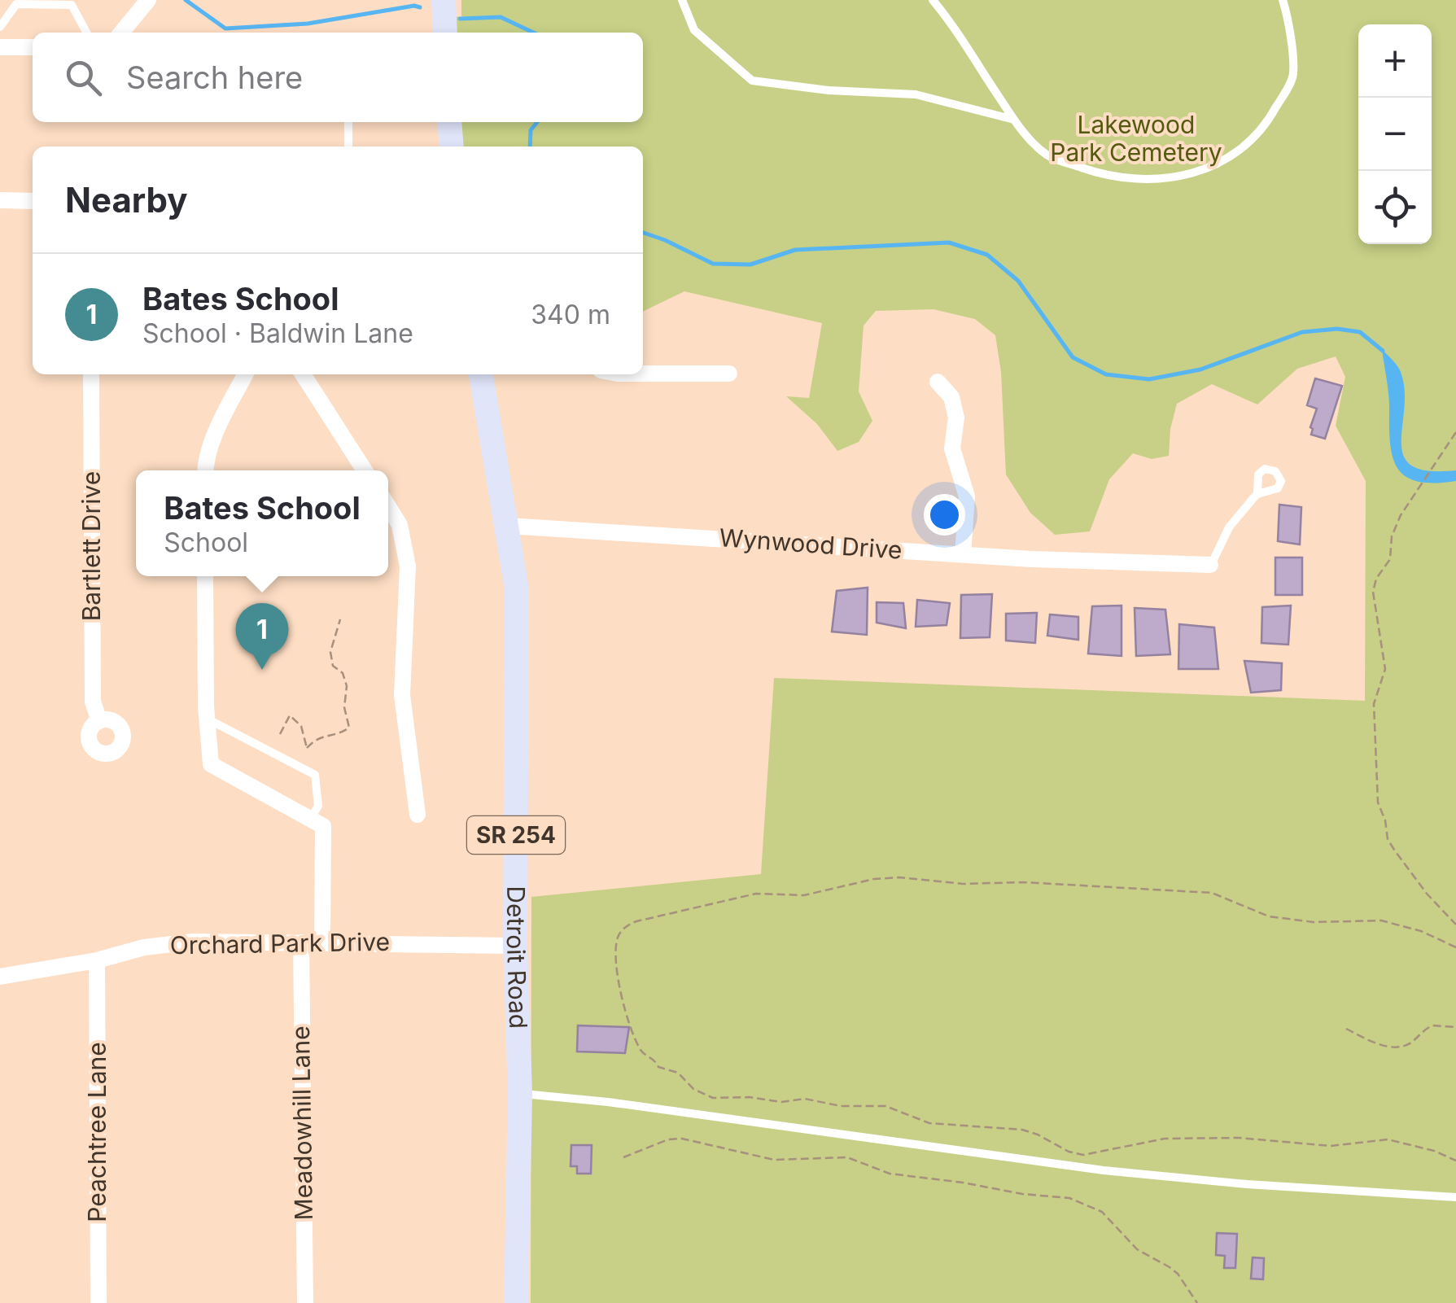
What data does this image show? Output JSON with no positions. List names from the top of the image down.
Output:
{
  "streets": {
    "main road": ["SR 254", "Detroit Road"],
    "street": [
      "Wynwood Drive",
      "Bartlett Drive",
      "Orchard Park Drive",
      "Meadowhill Lane",
      "Peachtree Lane"
    ]
  },
  "crossings": [
    ["Wynwood Drive", "Detroit Road"],
    ["Orchard Park Drive", "Detroit Road"],
    ["Orchard Park Drive", "Meadowhill Lane"],
    ["Orchard Park Drive", "Peachtree Lane"]
  ],
  "parks": ["Lakewood Park Cemetery"],
  "page": {
    "map_buttons": ["+", "−"],
    "search": "Search here",
    "heading": "Nearby",
    "list": [
      {
        "mark": "1",
        "name": "Bates School",
        "note": "School · Baldwin Lane",
        "value": "340 m"
      }
    ],
    "popup": ["Bates School", "School"],
    "pins": "1"
  }
}
